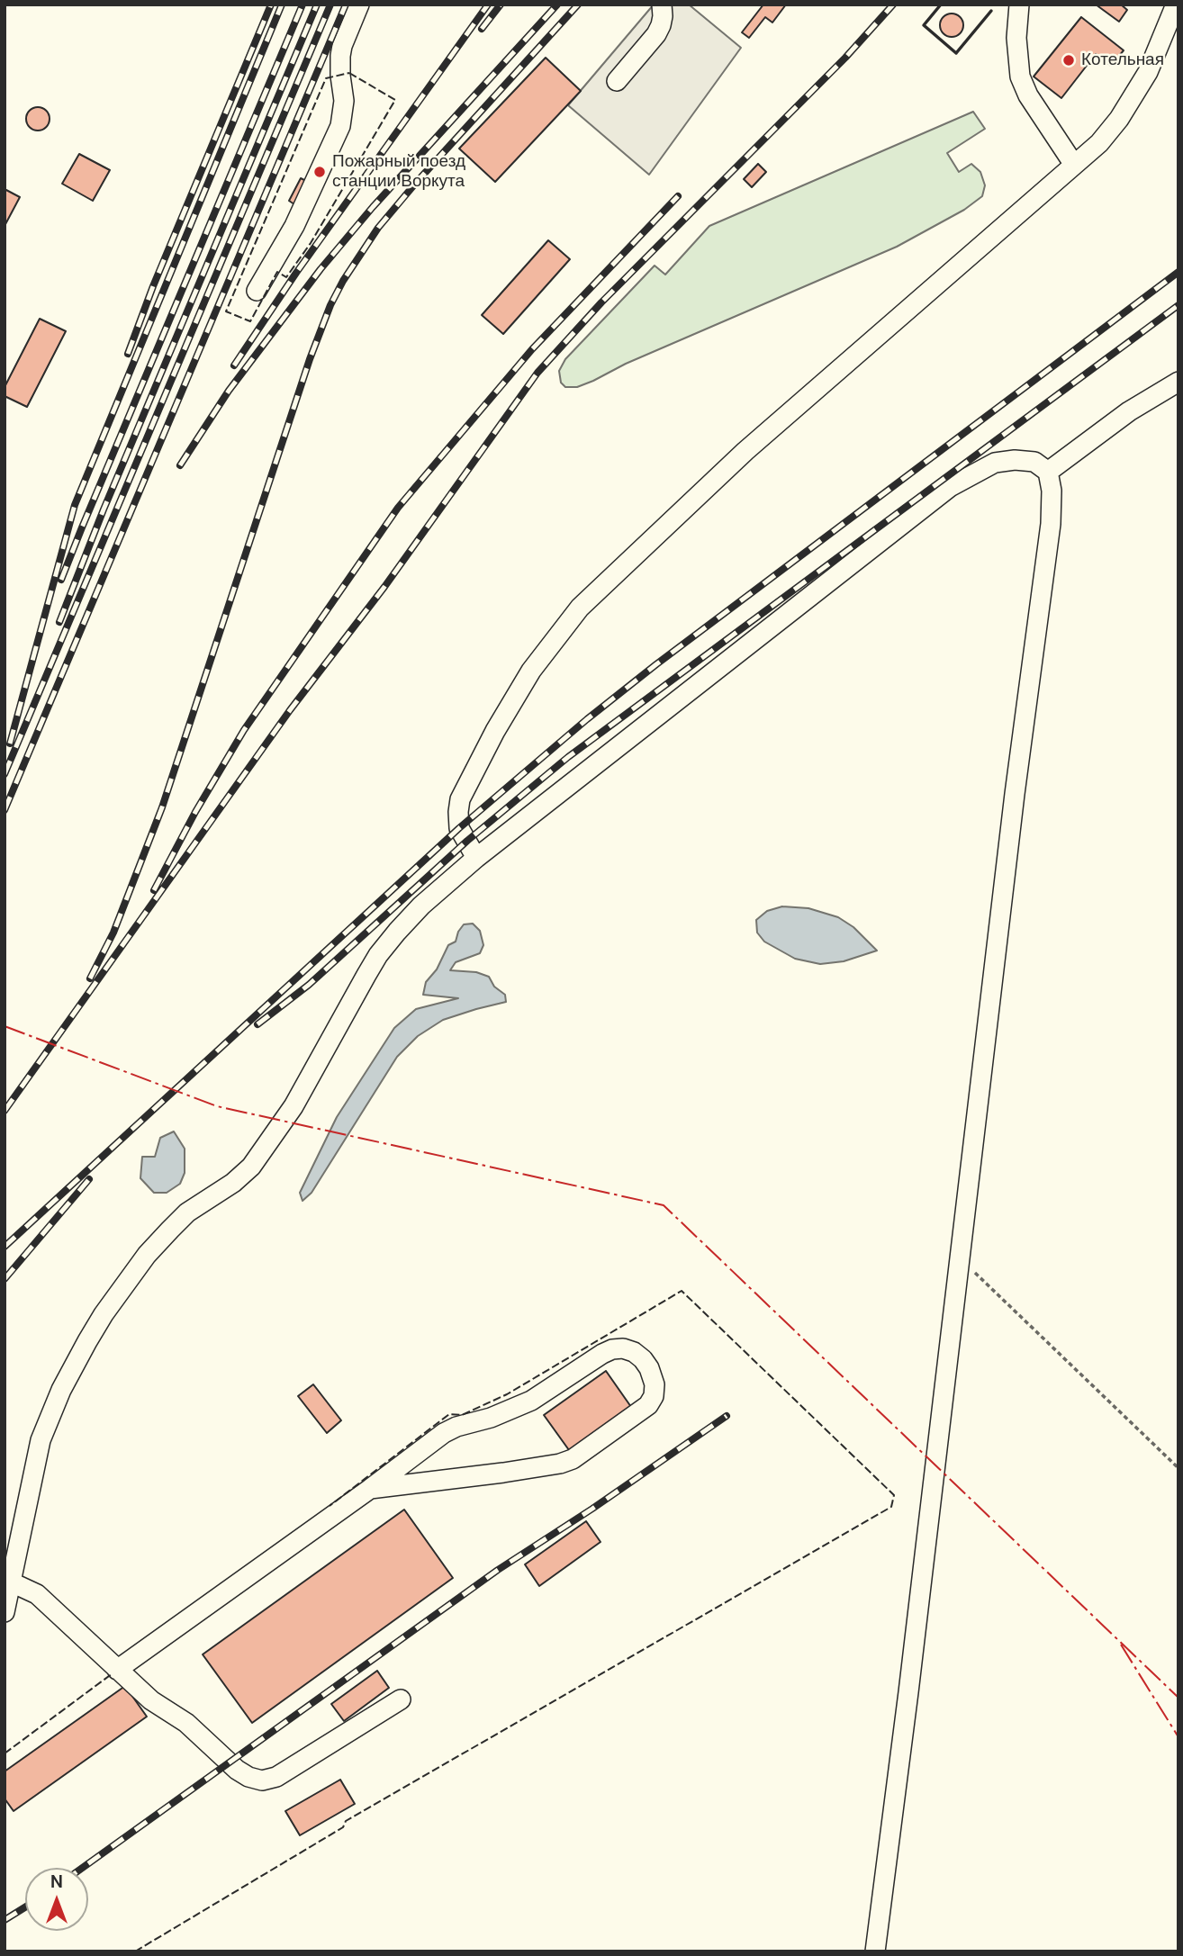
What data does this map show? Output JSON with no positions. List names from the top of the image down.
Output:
{
  "places": ["Котельная", "Пожарный поезд станции Воркута"],
  "north": "top"
}
